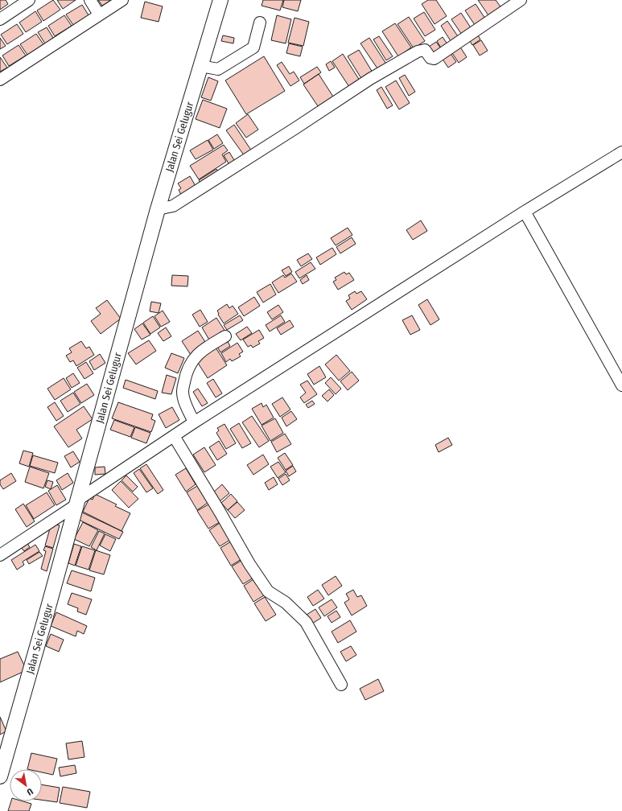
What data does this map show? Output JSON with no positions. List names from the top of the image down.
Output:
{
  "streets": {
    "main road": ["Jalan Sei Gelugur"]
  },
  "north": "bottom right"
}
